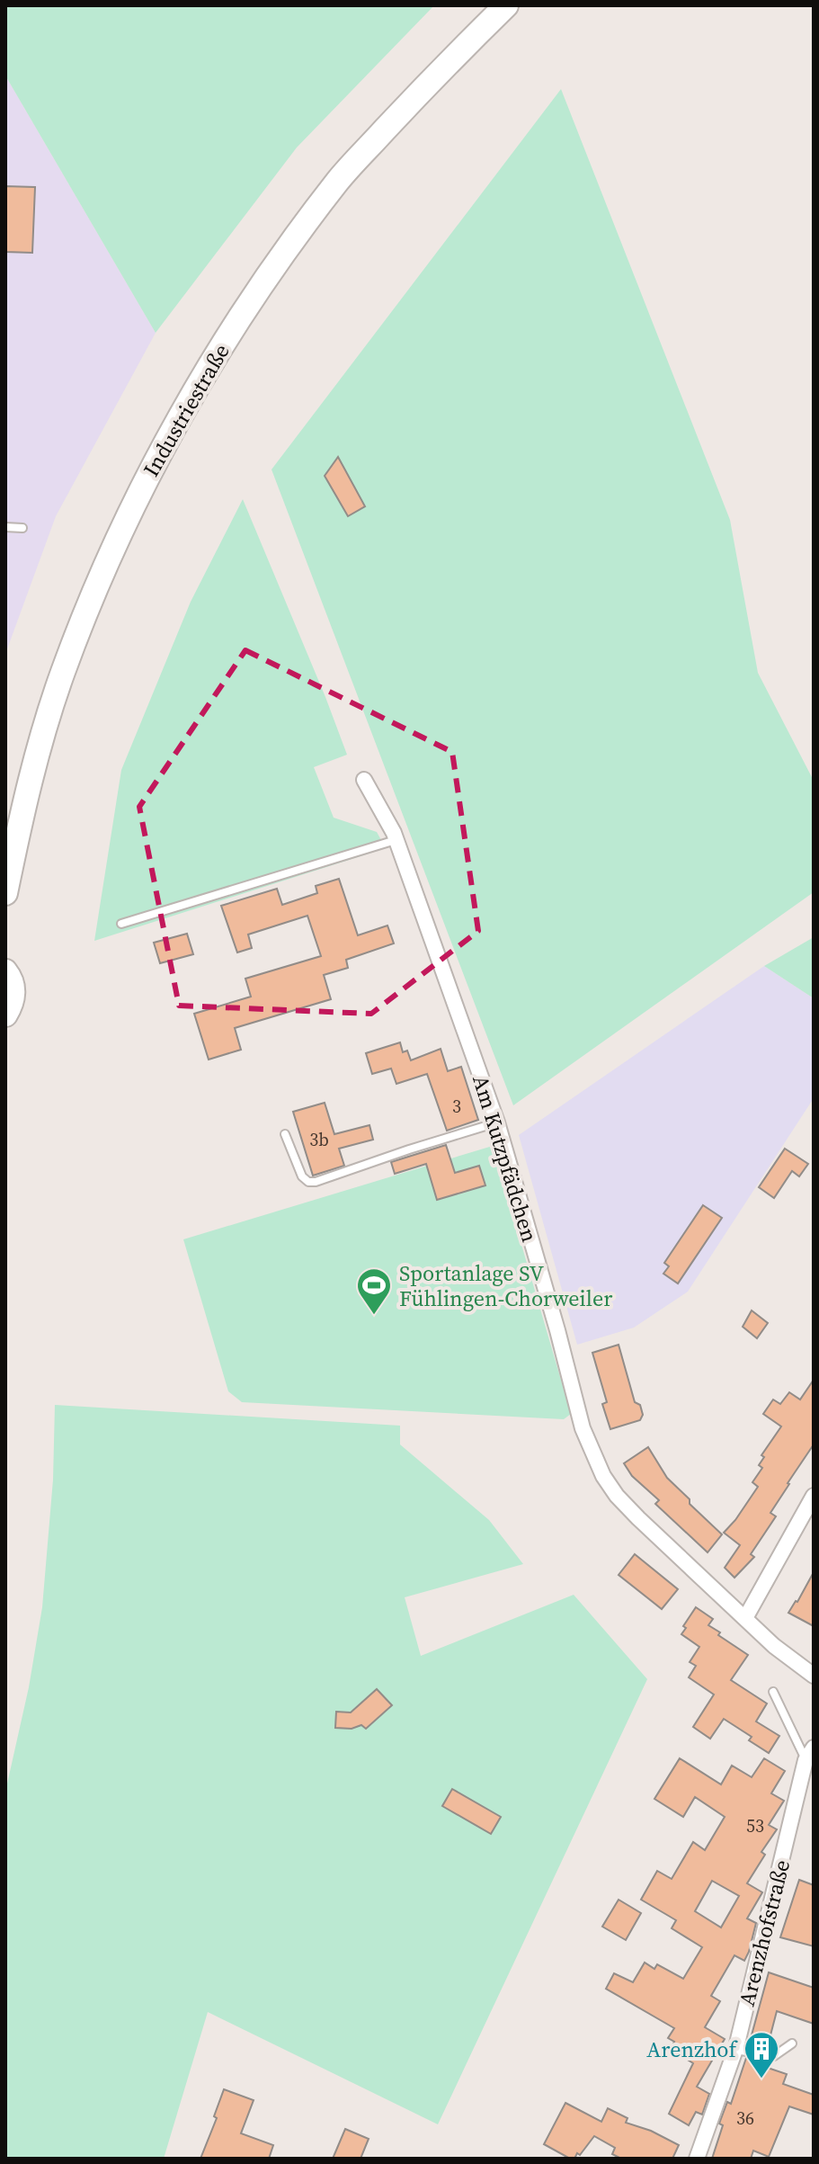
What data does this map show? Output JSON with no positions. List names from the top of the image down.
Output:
{
  "streets": {
    "main road": ["Industriestraße"],
    "street": ["Am Kutzpfädchen", "Arenzhofstraße"]
  },
  "places": {
    "sports": ["Sportanlage SV Fühlingen-Chorweiler"],
    "building": ["Arenzhof"]
  },
  "house_numbers": [
    "3",
    "3b",
    "53",
    "36"
  ]
}
